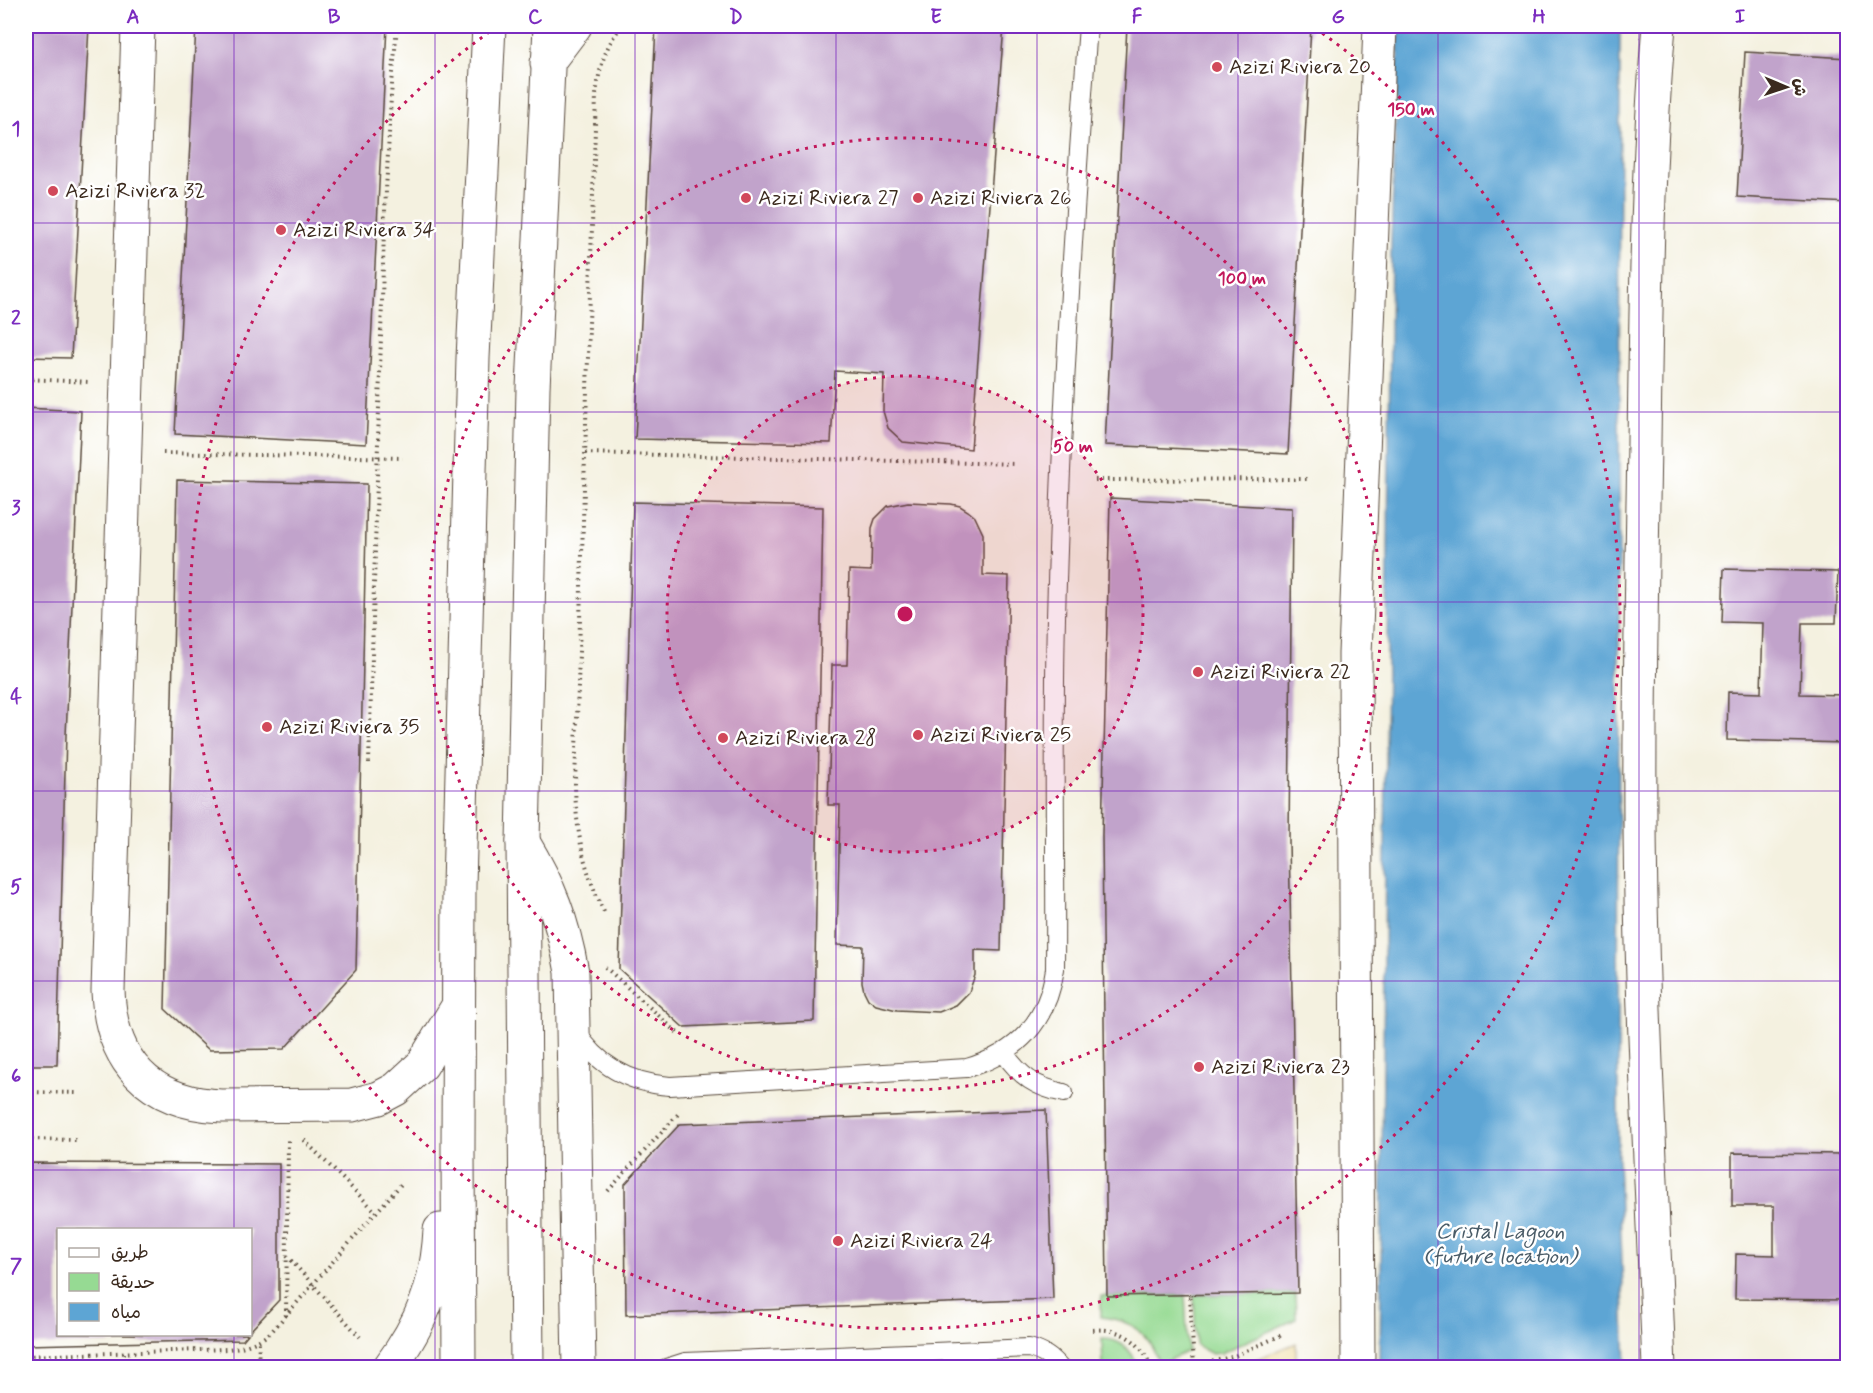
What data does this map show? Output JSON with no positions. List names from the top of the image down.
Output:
{
  "water": ["Cristal Lagoon (future location)"],
  "places": [
    "Azizi Riviera 20",
    "Azizi Riviera 32",
    "Azizi Riviera 27",
    "Azizi Riviera 26",
    "Azizi Riviera 34",
    "Azizi Riviera 22",
    "Azizi Riviera 35",
    "Azizi Riviera 25",
    "Azizi Riviera 28",
    "Azizi Riviera 23",
    "Azizi Riviera 24"
  ],
  "legend": ["طريق", "حديقة", "مياه"],
  "north": "right",
  "grid": {
    "columns": [
      "A",
      "B",
      "C",
      "D",
      "E",
      "F",
      "G",
      "H",
      "I"
    ],
    "rows": [
      "1",
      "2",
      "3",
      "4",
      "5",
      "6",
      "7"
    ]
  },
  "rings": ["150 m", "100 m", "50 m"]
}
